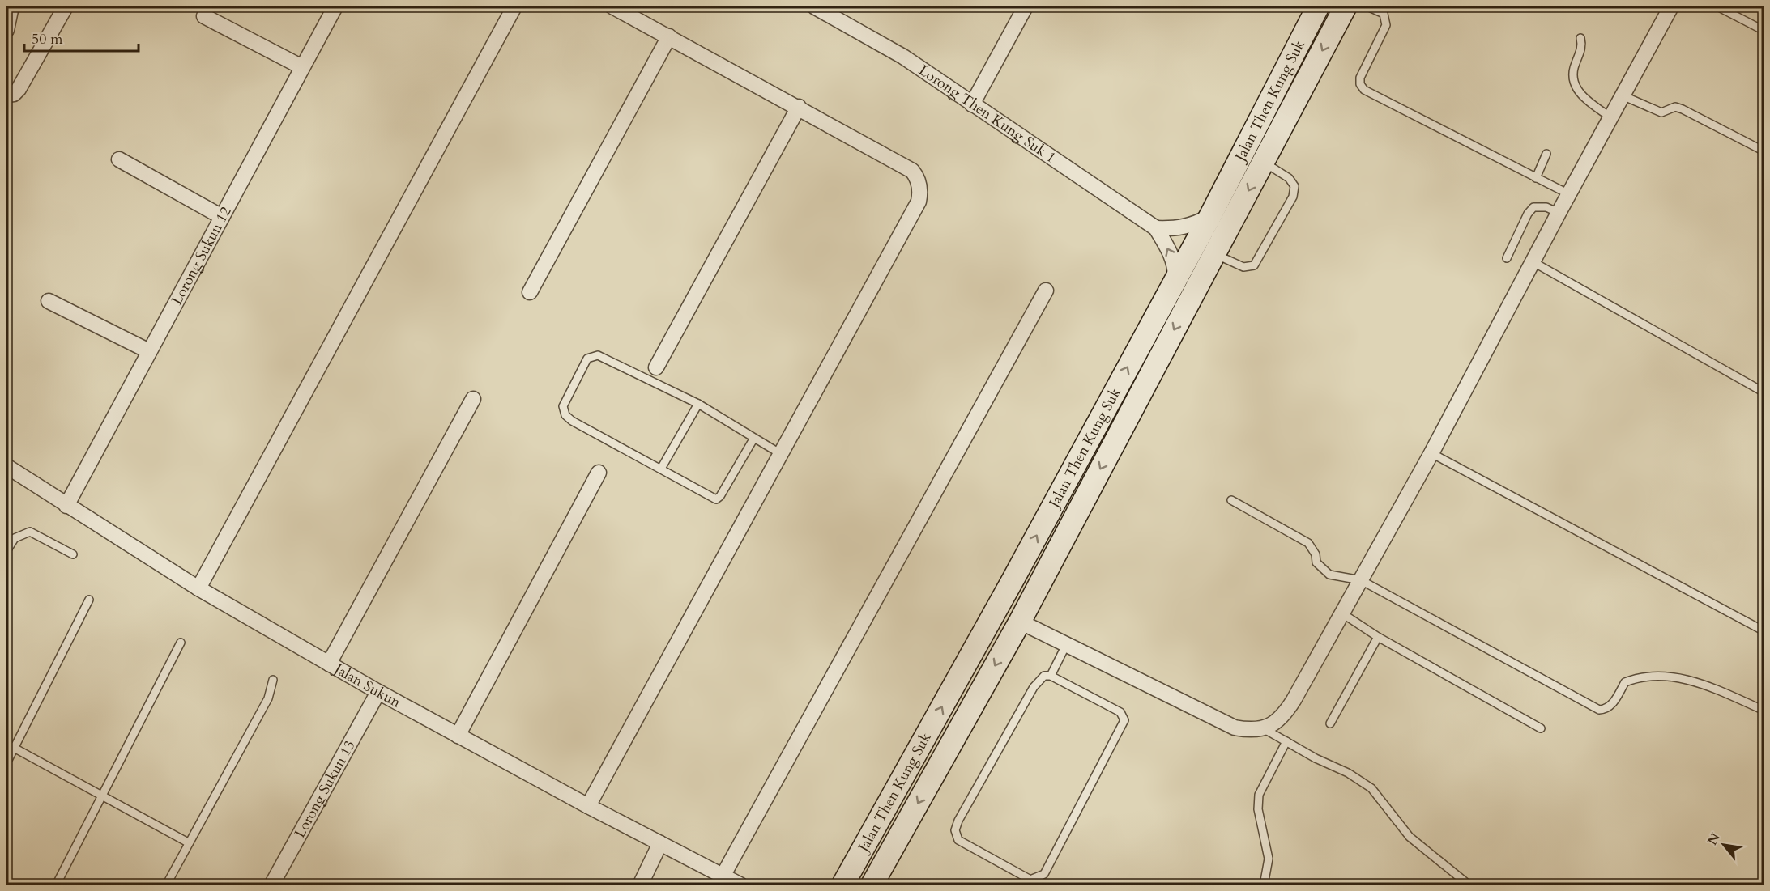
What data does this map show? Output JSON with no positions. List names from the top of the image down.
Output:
{
  "streets": {
    "street": [
      "Jalan Then Kung Suk",
      "Lorong Then Kung Suk 1",
      "Lorong Sukun 12",
      "Jalan Sukun",
      "Lorong Sukun 13"
    ]
  },
  "crossings": [
    ["Lorong Sukun 12", "Jalan Sukun"],
    ["Jalan Sukun", "Lorong Sukun 13"]
  ],
  "scale_bar": "50 m",
  "north": "top left"
}
